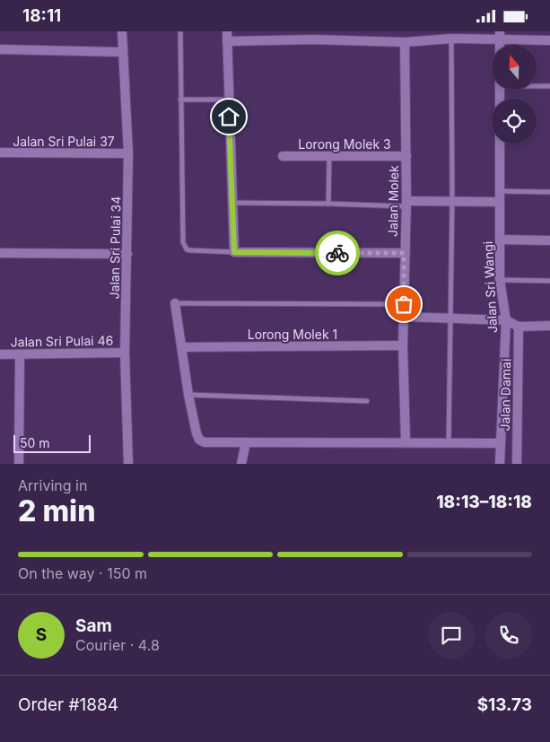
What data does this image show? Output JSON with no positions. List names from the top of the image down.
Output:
{
  "streets": {
    "street": [
      "Jalan Sri Pulai 37",
      "Lorong Molek 3",
      "Jalan Molek",
      "Jalan Sri Pulai 34",
      "Jalan Sri Wangi",
      "Lorong Molek 1",
      "Jalan Sri Pulai 46",
      "Jalan Damai"
    ]
  },
  "crossings": [
    ["Jalan Sri Pulai 37", "Jalan Sri Pulai 34"],
    ["Lorong Molek 3", "Jalan Molek"],
    ["Jalan Molek", "Lorong Molek 1"],
    ["Jalan Sri Pulai 34", "Jalan Sri Pulai 46"]
  ],
  "scale_bar": "50 m",
  "north": "top",
  "page": {
    "status": "18:11",
    "scale": "50 m",
    "heading": ["2 min", "Arriving in", "18:13–18:18"],
    "panel": [
      "Sam",
      "Courier · 4.8",
      "Order #1884",
      "$13.73"
    ],
    "bar": "On the way · 150 m",
    "round": "S"
  }
}
